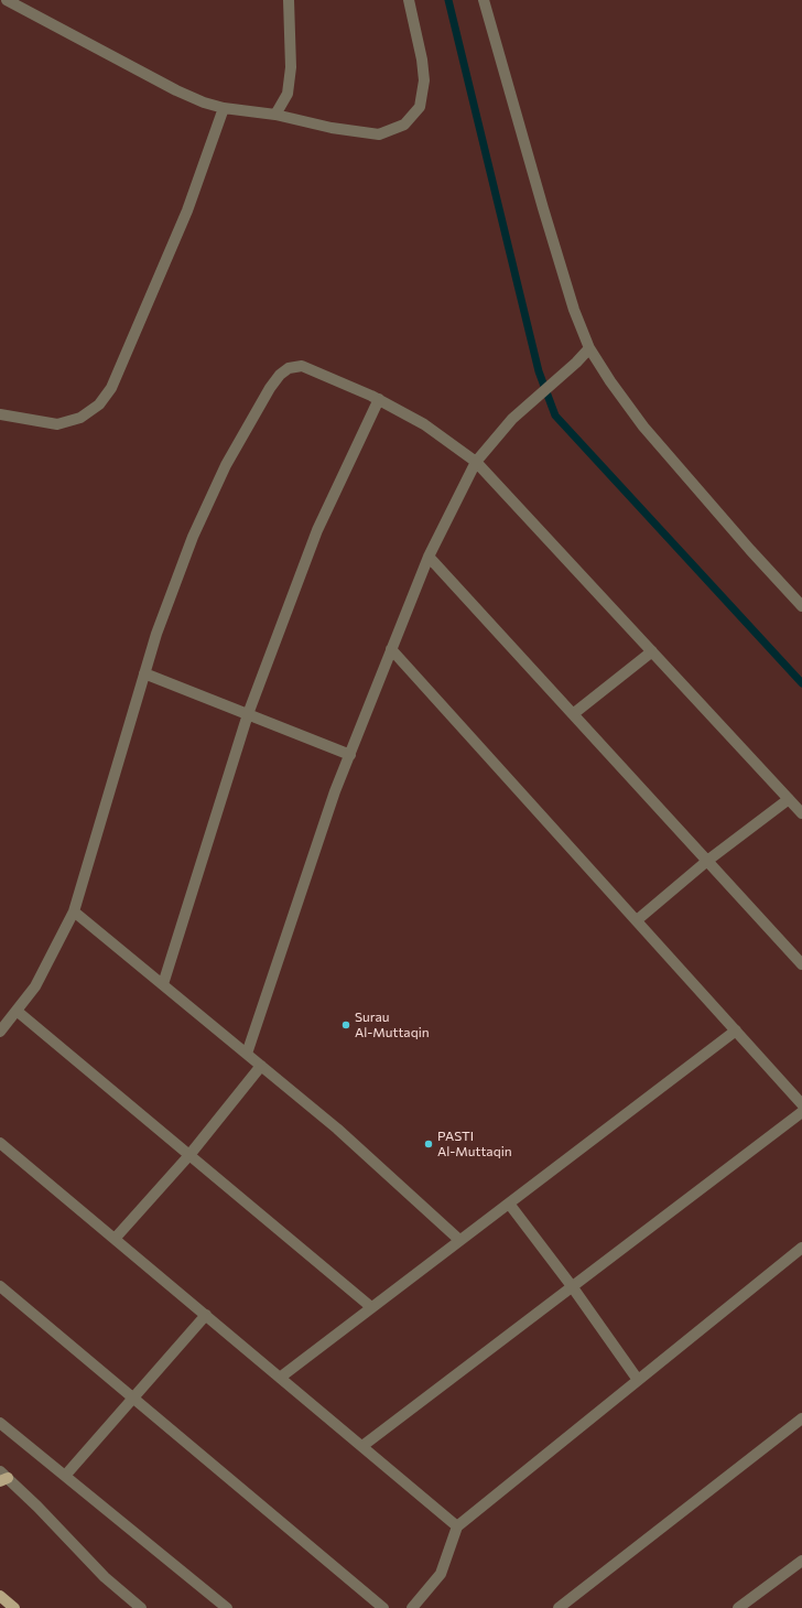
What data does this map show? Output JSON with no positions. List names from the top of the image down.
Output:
{
  "places": ["Surau Al-Muttaqin", "PASTI Al-Muttaqin"]
}
